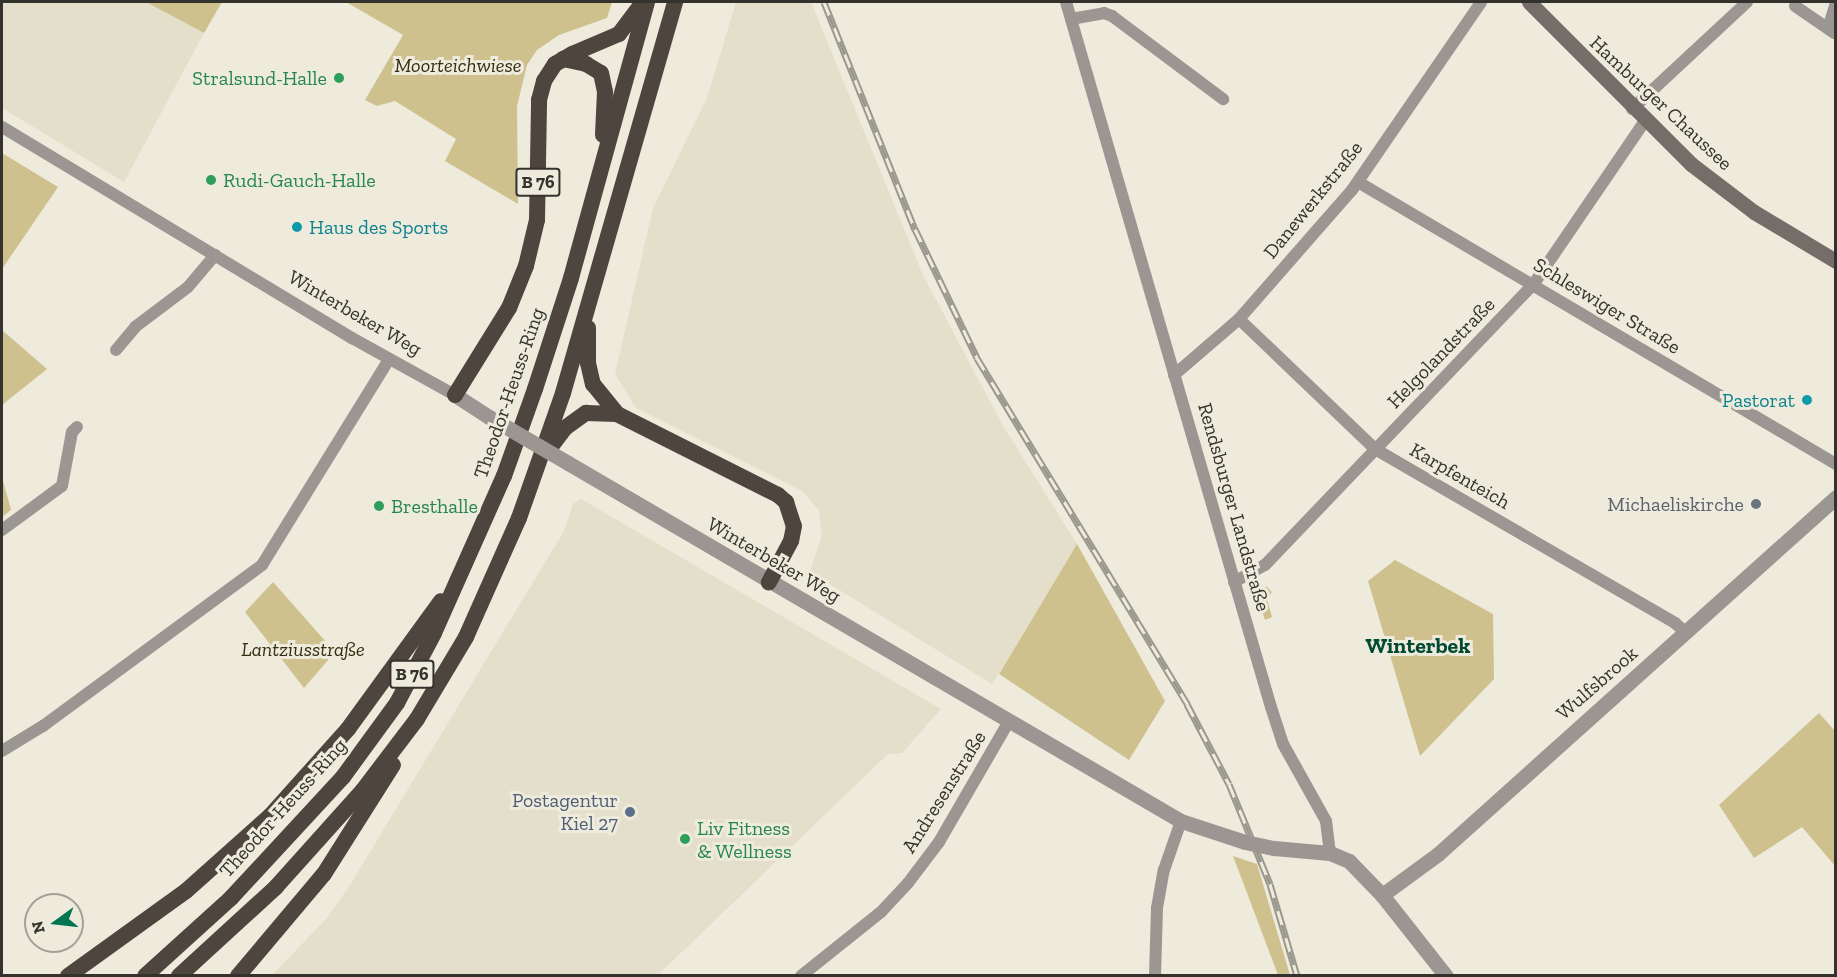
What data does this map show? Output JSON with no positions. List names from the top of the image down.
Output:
{
  "streets": {
    "highway": ["B 76", "Theodor-Heuss-Ring"],
    "main road": ["Hamburger Chaussee"],
    "street": [
      "Danewerkstraße",
      "Schleswiger Straße",
      "Winterbeker Weg",
      "Helgolandstraße",
      "Karpfenteich",
      "Rendsburger Landstraße",
      "Wulfsbrook",
      "Andresenstraße"
    ]
  },
  "crossings": [
    ["Hamburger Chaussee", "Helgolandstraße"],
    ["B 76", "Winterbeker Weg"],
    ["B 76", "Theodor-Heuss-Ring"],
    ["Danewerkstraße", "Schleswiger Straße"],
    ["Danewerkstraße", "Karpfenteich"],
    ["Danewerkstraße", "Rendsburger Landstraße"],
    ["Schleswiger Straße", "Helgolandstraße"],
    ["Winterbeker Weg", "Rendsburger Landstraße"],
    ["Winterbeker Weg", "Andresenstraße"],
    ["Helgolandstraße", "Karpfenteich"],
    ["Helgolandstraße", "Rendsburger Landstraße"],
    ["Karpfenteich", "Wulfsbrook"]
  ],
  "districts": ["Winterbek"],
  "parks": ["Moorteichwiese", "Lantziusstraße"],
  "places": [
    "Stralsund-Halle",
    "Rudi-Gauch-Halle",
    "Haus des Sports",
    "Pastorat",
    "Michaeliskirche",
    "Bresthalle",
    "Postagentur Kiel 27",
    "Liv Fitness & Wellness"
  ],
  "north": "left"
}
